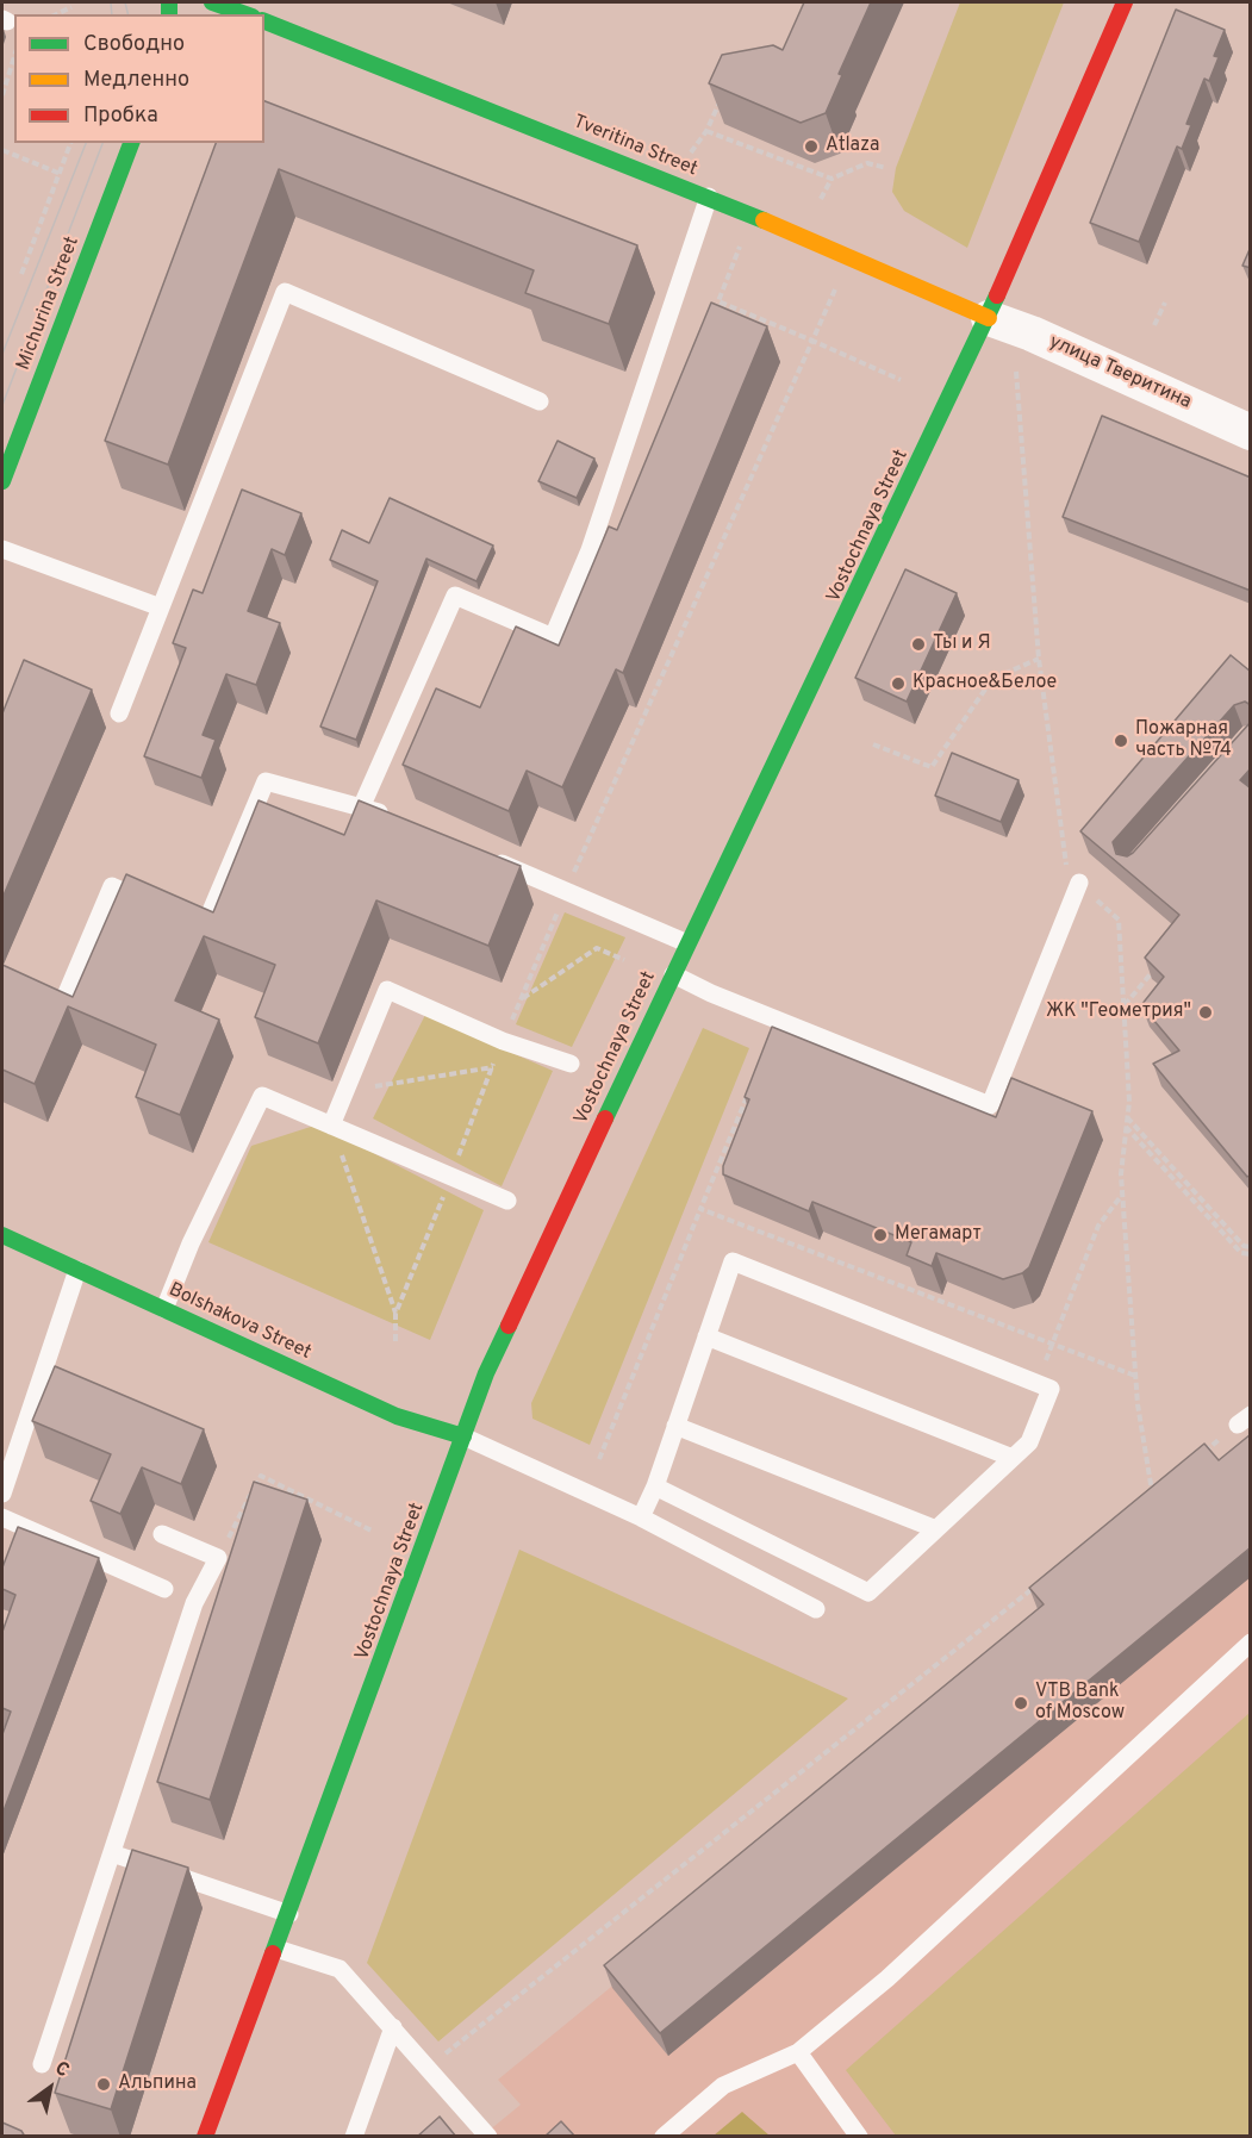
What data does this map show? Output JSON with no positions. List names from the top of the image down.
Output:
{
  "streets": {
    "main road": [
      "Tveritina Street",
      "Michurina Street",
      "Vostochnaya Street",
      "Bolshakova Street"
    ],
    "street": ["улица Тверитина"]
  },
  "crossings": [
    ["Tveritina Street", "улица Тверитина"],
    ["Tveritina Street", "Vostochnaya Street"],
    ["улица Тверитина", "Vostochnaya Street"],
    ["Vostochnaya Street", "Bolshakova Street"]
  ],
  "places": [
    "Atlaza",
    "Ты и Я",
    "Красное&Белое",
    "Пожарная часть №74",
    "ЖК \"Геометрия\"",
    "Мегамарт",
    "VTB Bank of Moscow",
    "Альпина"
  ],
  "legend": ["Свободно", "Медленно", "Пробка"],
  "north": "top right"
}
